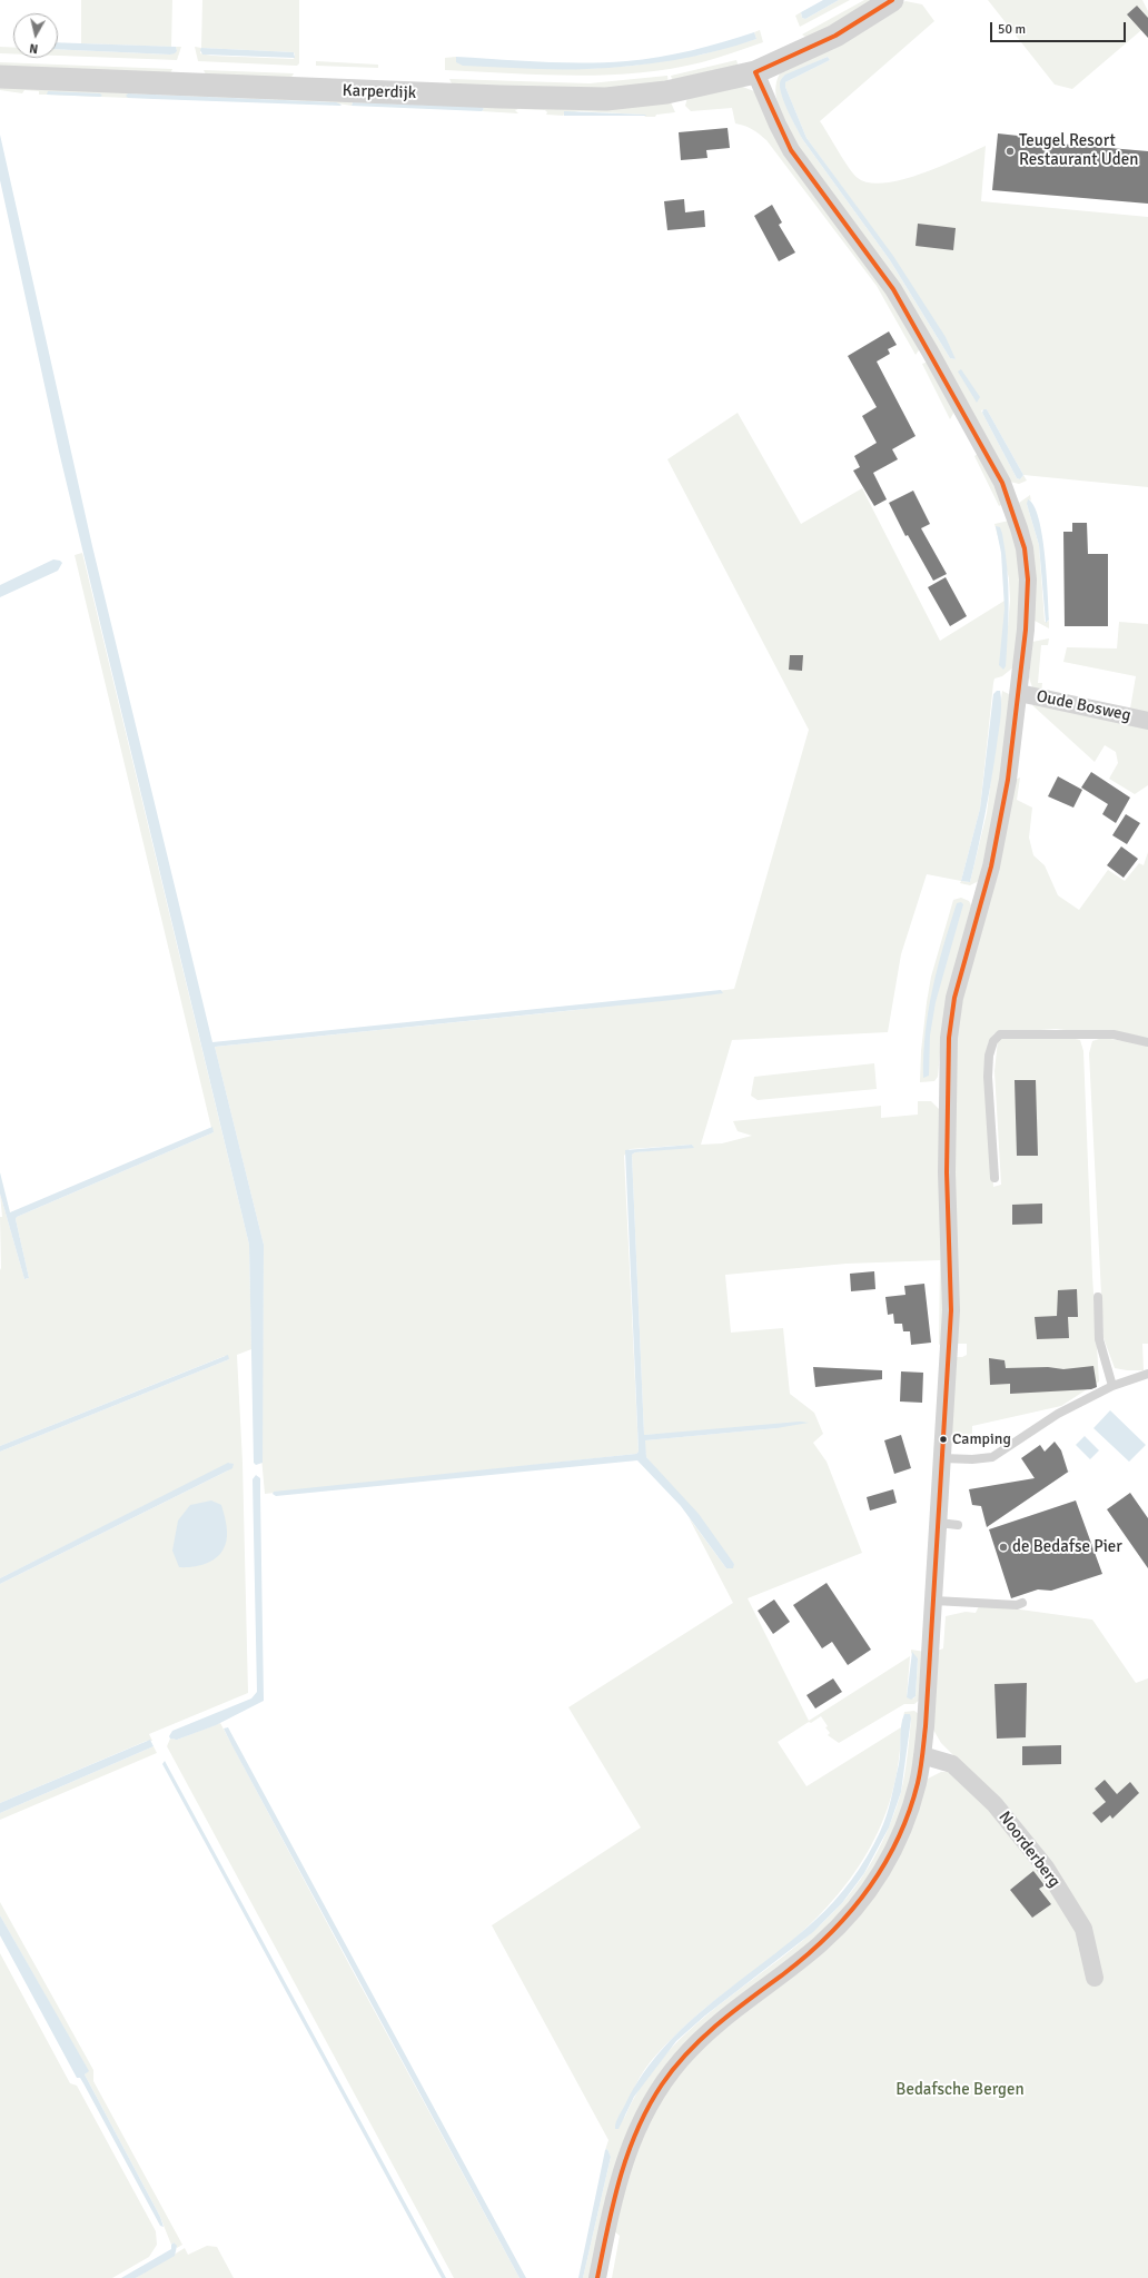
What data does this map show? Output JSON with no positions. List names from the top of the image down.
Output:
{
  "streets": {
    "street": ["Karperdijk", "Oude Bosweg", "Noorderberg"]
  },
  "parks": ["Bedafsche Bergen"],
  "places": ["Teugel Resort Restaurant Uden", "Camping", "de Bedafse Pier"],
  "scale_bar": "50 m",
  "north": "bottom"
}
